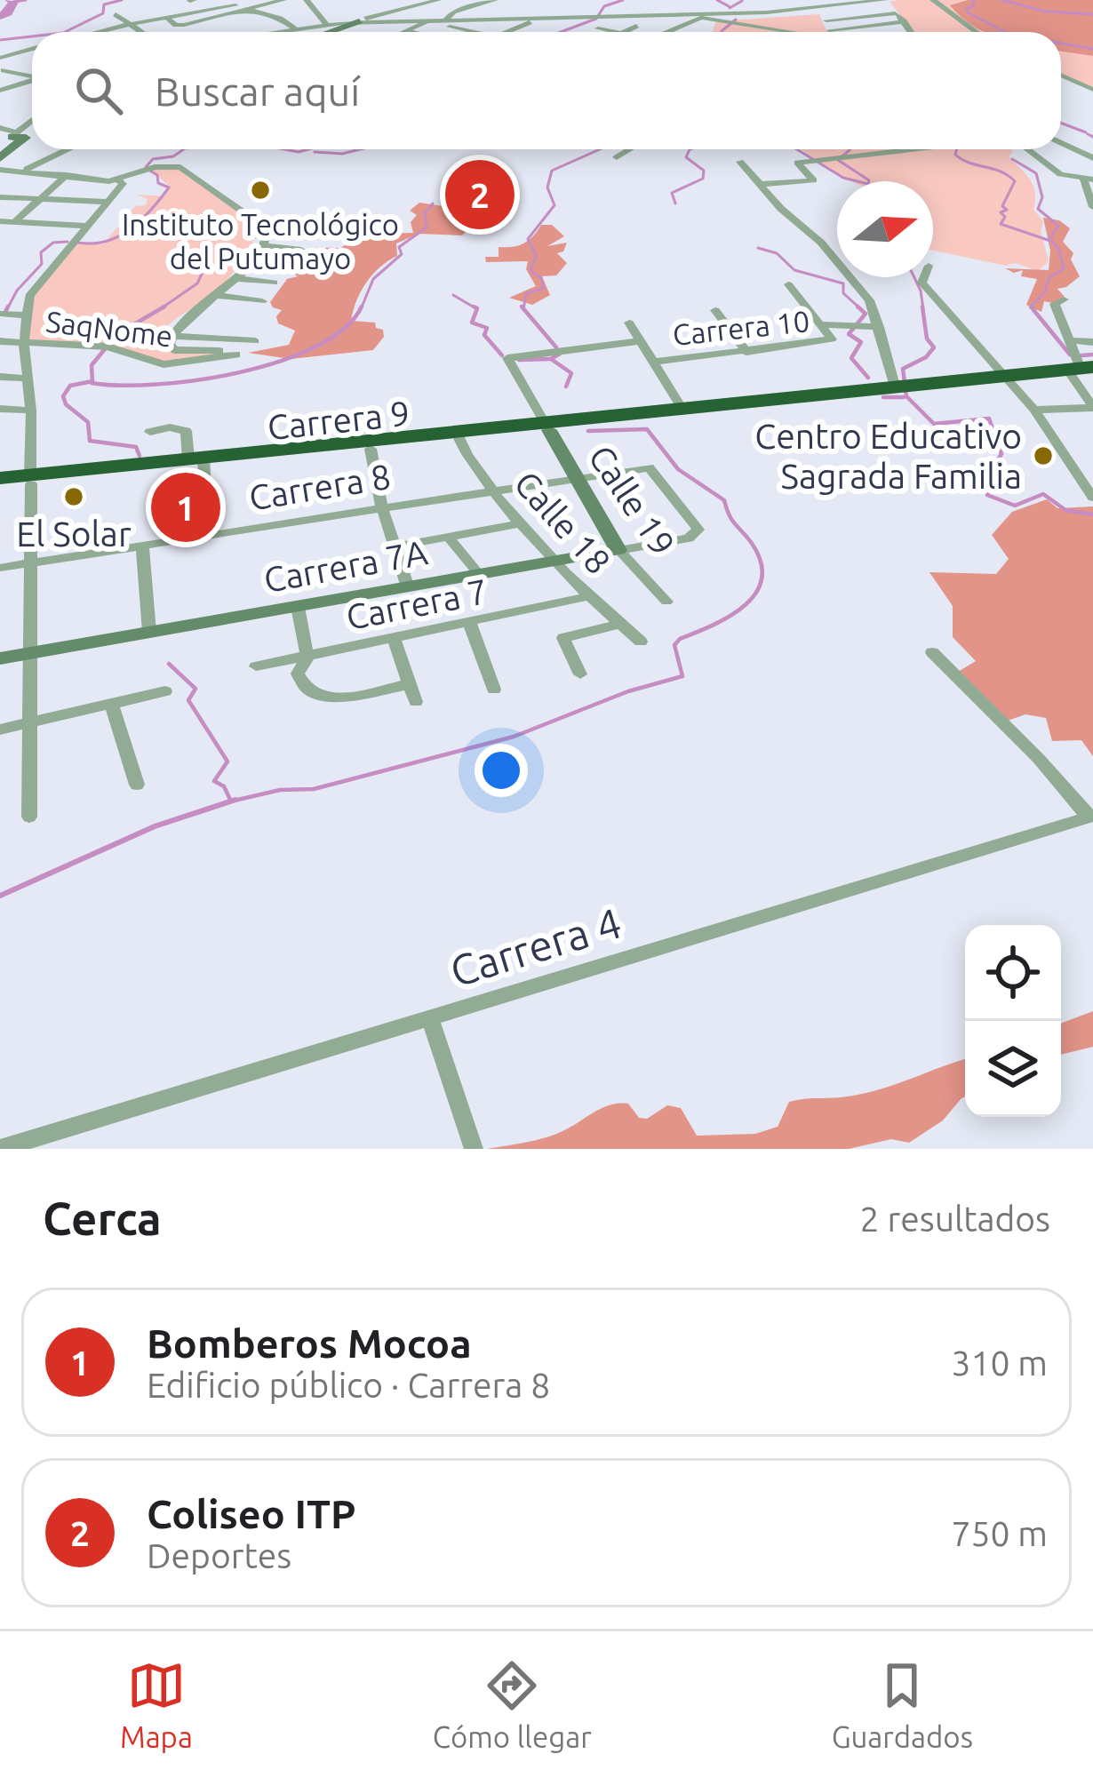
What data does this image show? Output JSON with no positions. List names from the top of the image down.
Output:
{
  "streets": {
    "highway": ["Carrera 9"],
    "street": [
      "Carrera 10",
      "SaqNome",
      "Carrera 8",
      "Calle 19",
      "Calle 18",
      "Carrera 7A",
      "Carrera 7",
      "Carrera 4"
    ]
  },
  "crossings": [
    ["Carrera 10", "Calle 19"],
    ["Carrera 9", "Calle 19"],
    ["Carrera 9", "Calle 18"],
    ["Carrera 8", "Calle 19"],
    ["Carrera 8", "Calle 18"],
    ["Carrera 8", "Carrera 7A"],
    ["Calle 19", "Carrera 7A"],
    ["Calle 18", "Carrera 7A"],
    ["Calle 18", "Carrera 7"]
  ],
  "places": ["Instituto Tecnológico del Putumayo", "Centro Educativo Sagrada Familia", "El Solar"],
  "north": "right",
  "page": {
    "search": "Buscar aquí",
    "pins": ["2", "1"],
    "heading": ["Cerca", "2 resultados"],
    "list": [
      {
        "mark": "1",
        "name": "Bomberos Mocoa",
        "note": "Edificio público · Carrera 8",
        "value": "310 m"
      },
      {
        "mark": "2",
        "name": "Coliseo ITP",
        "note": "Deportes",
        "value": "750 m"
      }
    ],
    "nav": ["Mapa", "Cómo llegar", "Guardados"]
  }
}
